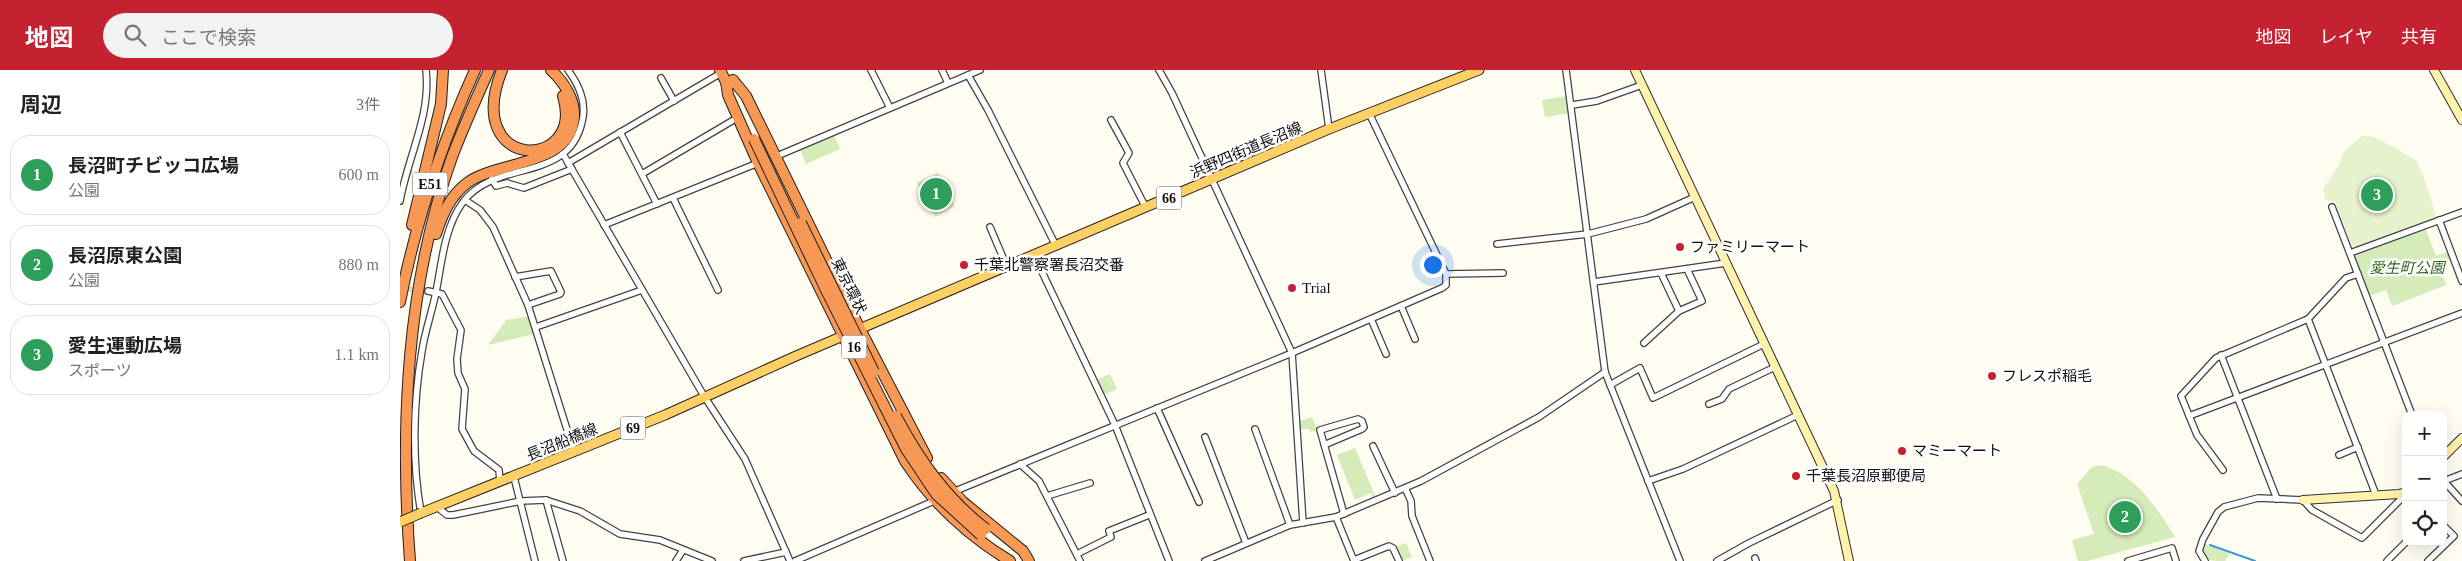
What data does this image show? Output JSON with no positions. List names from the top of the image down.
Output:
{
  "streets": {
    "highway": ["E51", "東京環状", "16"],
    "main road": [
      "浜野四街道長沼線",
      "66",
      "69",
      "長沼船橋線"
    ]
  },
  "crossings": [
    ["浜野四街道長沼線", "16"],
    ["浜野四街道長沼線", "長沼船橋線"],
    ["東京環状", "16"],
    ["16", "長沼船橋線"]
  ],
  "parks": ["愛生町公園"],
  "places": [
    "ファミリーマート",
    "千葉北警察署長沼交番",
    "Trial",
    "フレスポ稲毛",
    "マミーマート",
    "千葉長沼原郵便局"
  ],
  "page": {
    "header": "地図",
    "search": "ここで検索",
    "nav": ["地図", "レイヤ", "共有"],
    "heading": ["周辺", "3件"],
    "list": [
      {
        "mark": "1",
        "name": "長沼町チビッコ広場",
        "note": "公園",
        "value": "600 m"
      },
      {
        "mark": "2",
        "name": "長沼原東公園",
        "note": "公園",
        "value": "880 m"
      },
      {
        "mark": "3",
        "name": "愛生運動広場",
        "note": "スポーツ",
        "value": "1.1 km"
      }
    ],
    "pins": ["1", "3", "2"],
    "map_buttons": ["+", "−"]
  }
}
